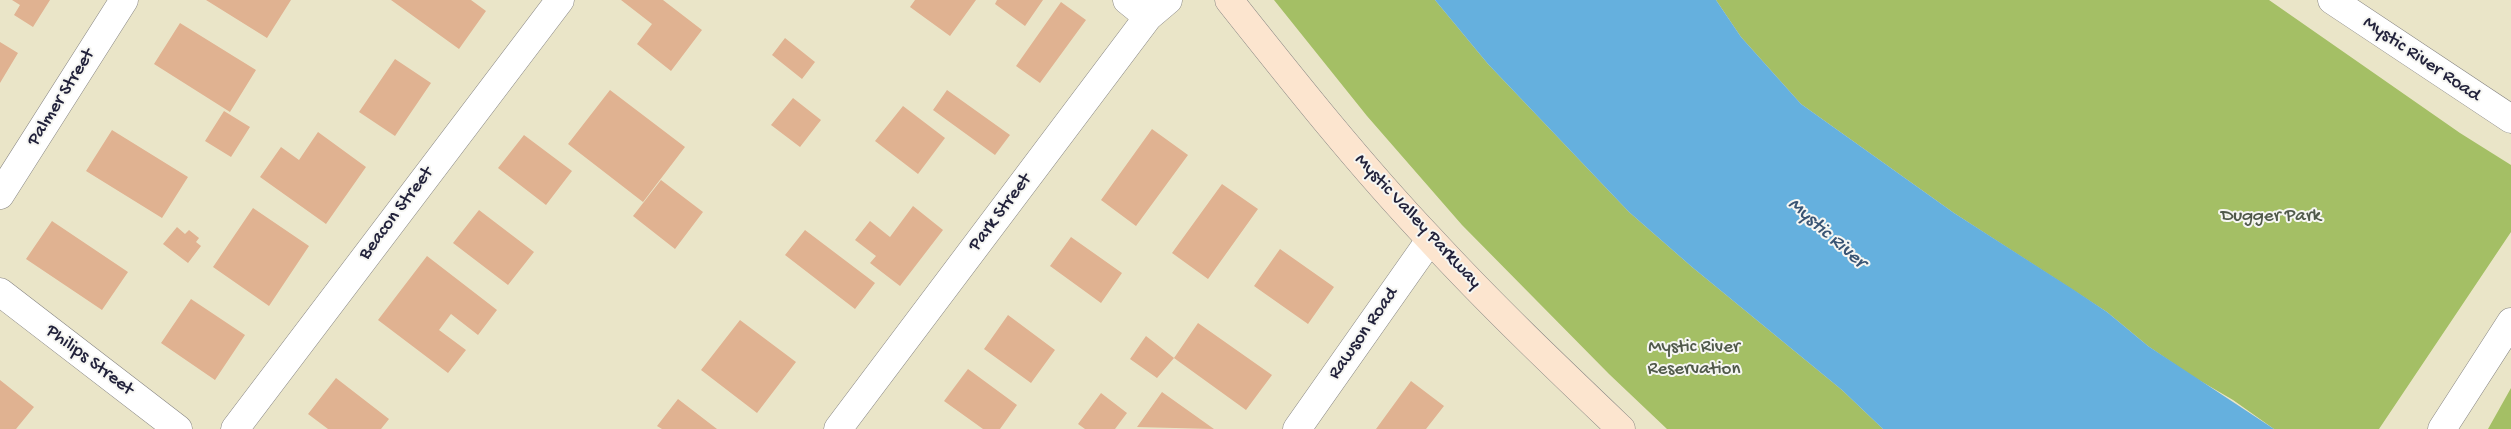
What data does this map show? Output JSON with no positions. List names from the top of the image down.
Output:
{
  "streets": {
    "main road": ["Mystic Valley Parkway"],
    "street": [
      "Mystic River Road",
      "Palmer Street",
      "Park Street",
      "Beacon Street",
      "Rawson Road",
      "Philips Street"
    ]
  },
  "crossings": [
    ["Mystic Valley Parkway", "Rawson Road"]
  ],
  "water": ["Mystic River"],
  "parks": ["Dugger Park", "Mystic River Reservation"]
}
